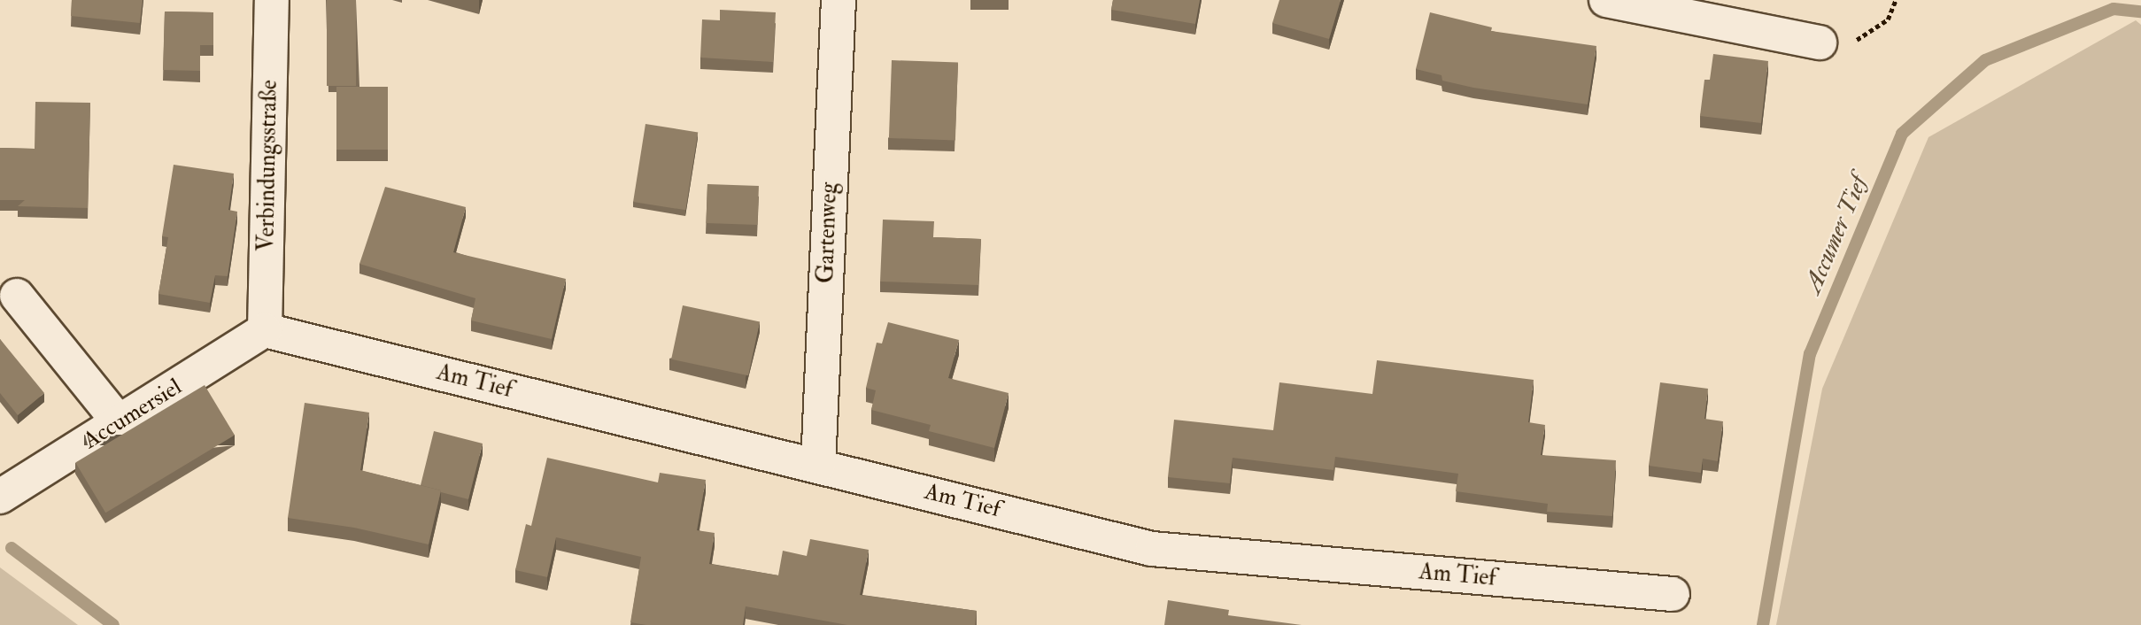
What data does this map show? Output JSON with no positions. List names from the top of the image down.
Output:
{
  "streets": {
    "street": [
      "Verbindungsstraße",
      "Gartenweg",
      "Am Tief",
      "Accumersiel"
    ]
  },
  "crossings": [
    ["Verbindungsstraße", "Am Tief"],
    ["Verbindungsstraße", "Accumersiel"],
    ["Gartenweg", "Am Tief"],
    ["Am Tief", "Accumersiel"]
  ],
  "water": ["Accumer Tief"]
}
